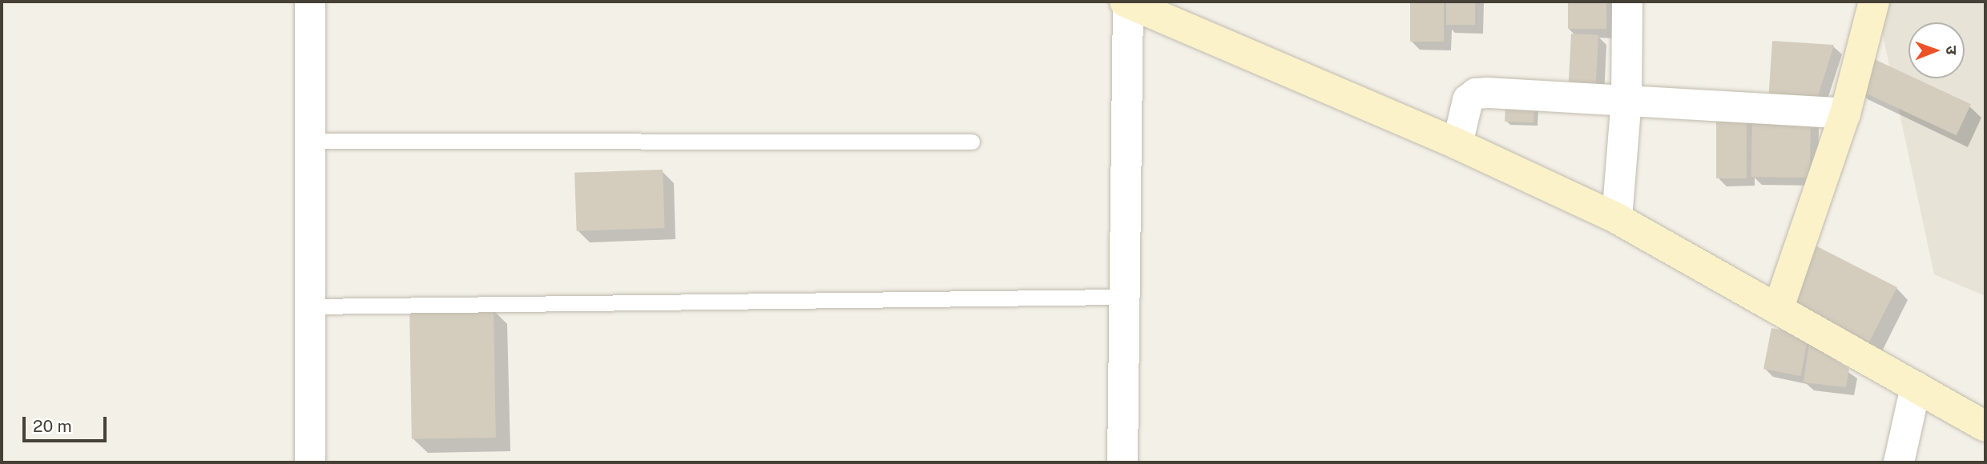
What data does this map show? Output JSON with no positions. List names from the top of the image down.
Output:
{
  "scale_bar": "20 m",
  "north": "right"
}
